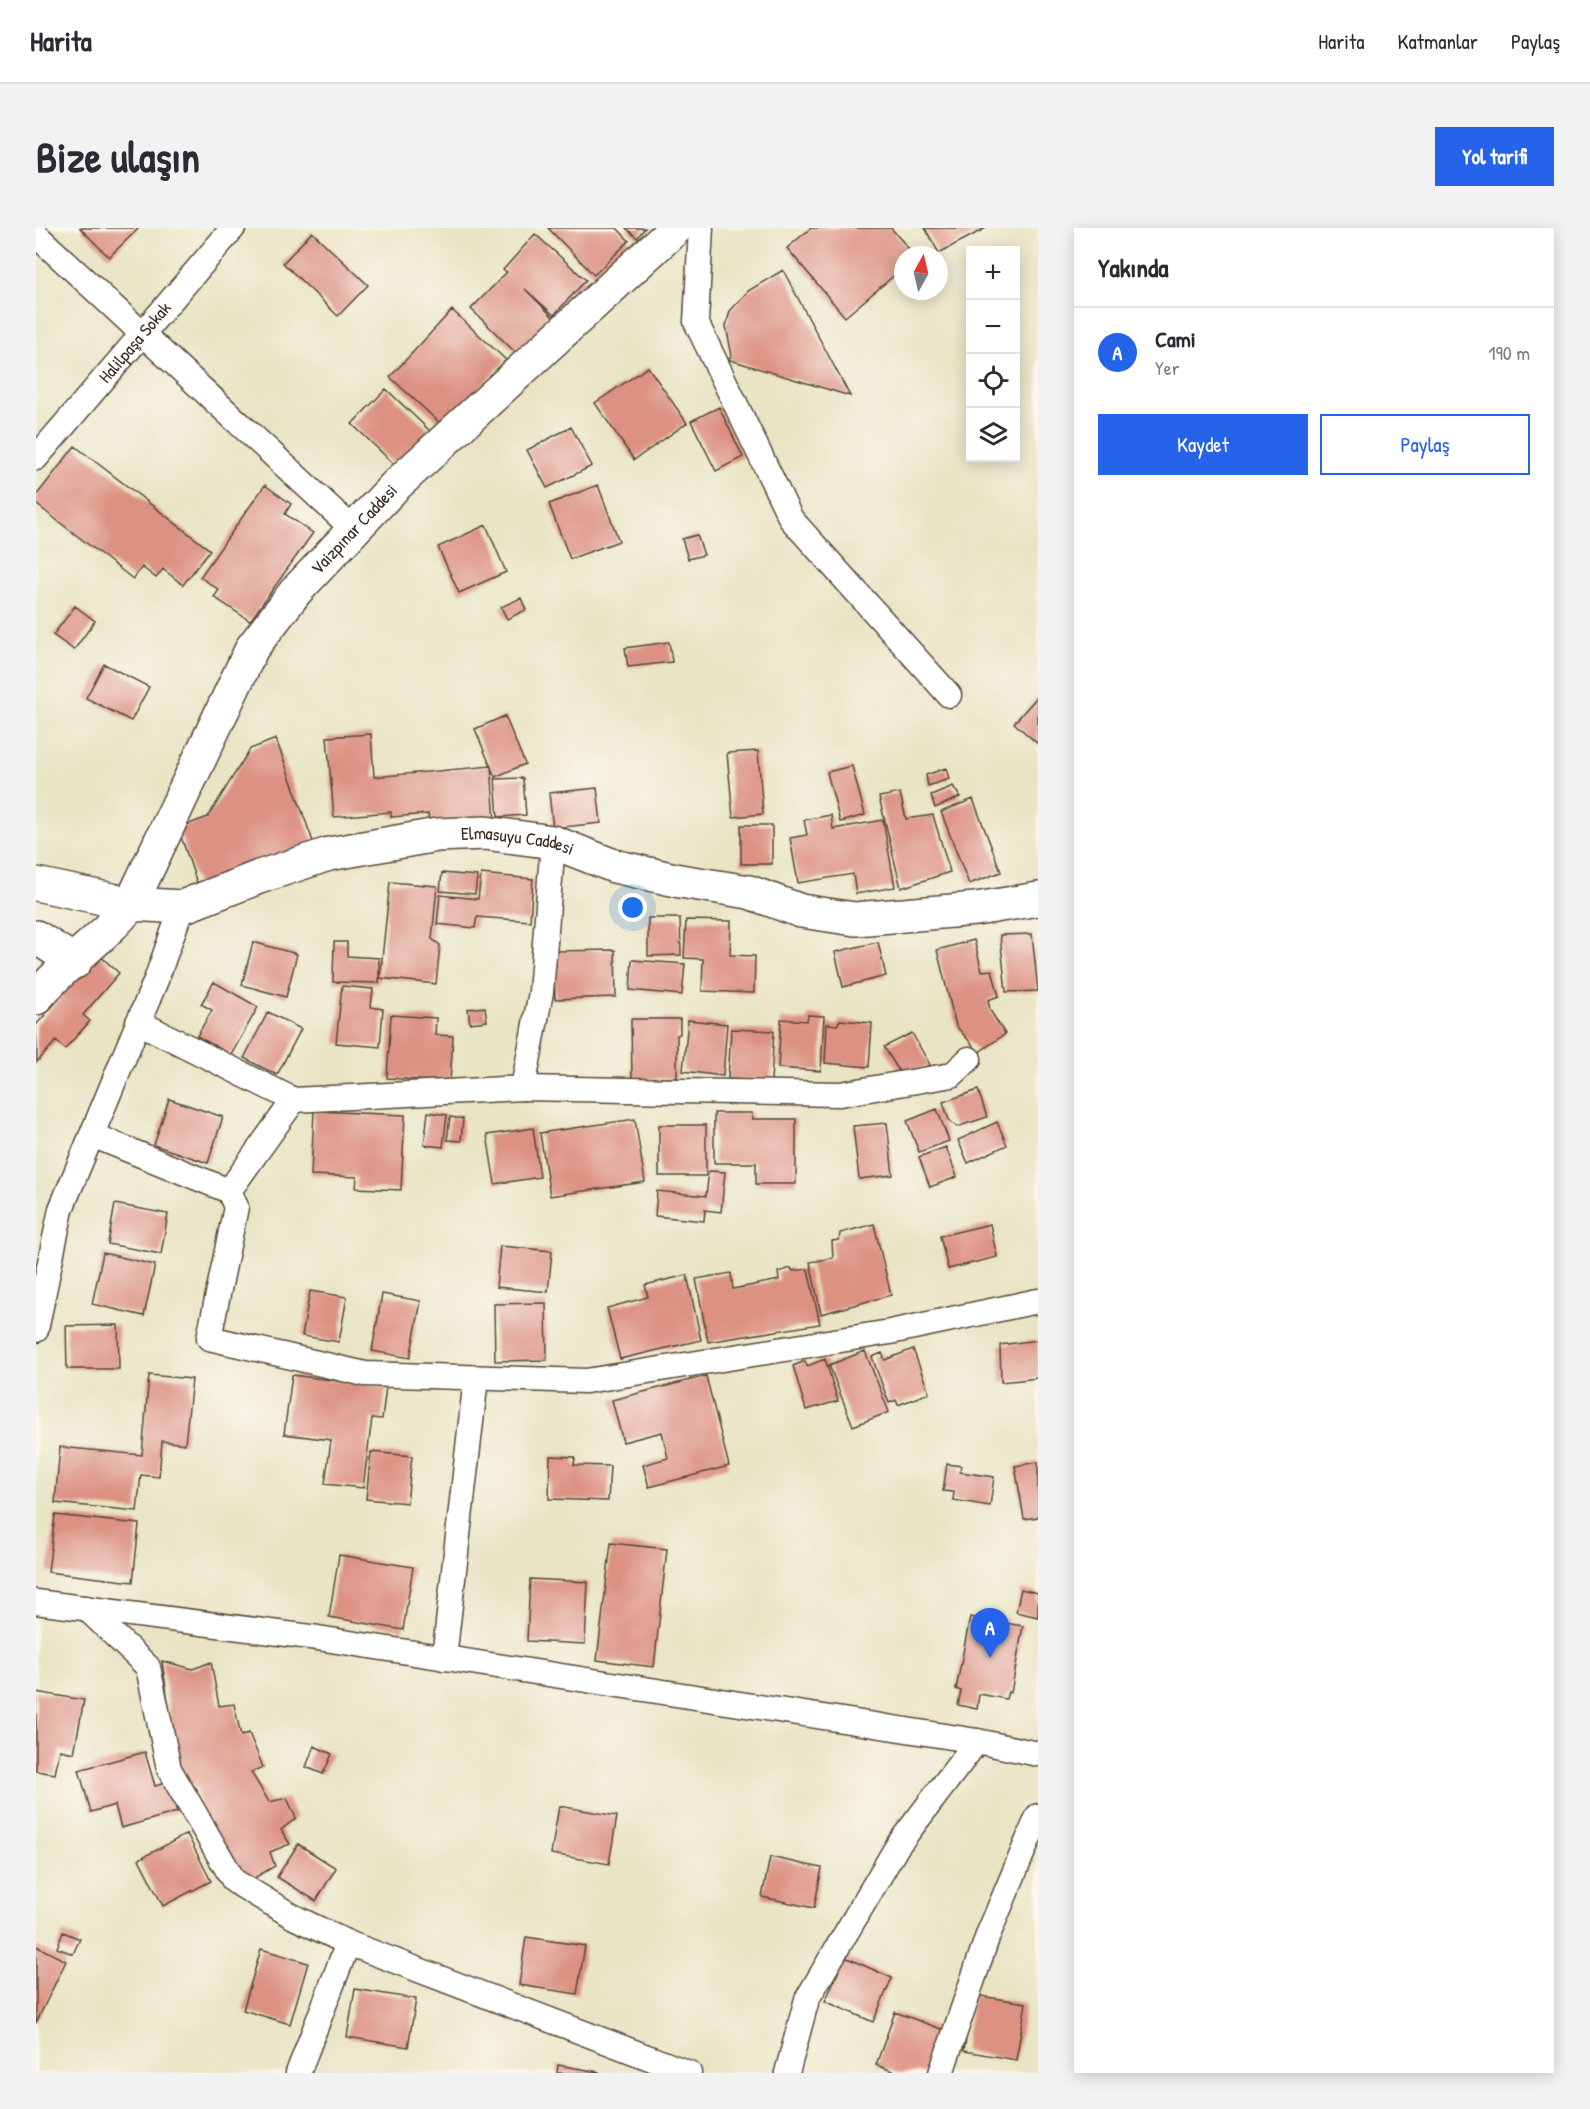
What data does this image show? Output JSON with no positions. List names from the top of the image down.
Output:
{
  "streets": {
    "street": ["Halilpaşa Sokak", "Vaizpınar Caddesi", "Elmasuyu Caddesi"]
  },
  "crossings": [
    ["Vaizpınar Caddesi", "Elmasuyu Caddesi"]
  ],
  "north": "top",
  "page": {
    "header": "Harita",
    "nav": ["Harita", "Katmanlar", "Paylaş"],
    "buttons": [
      "Yol tarifi",
      ["Kaydet", "Paylaş"]
    ],
    "title": "Bize ulaşın",
    "heading": "Yakında",
    "map_buttons": ["+", "−"],
    "list": [
      {
        "mark": "A",
        "name": "Cami",
        "note": "Yer",
        "value": "190 m"
      }
    ],
    "pins": "A"
  }
}
